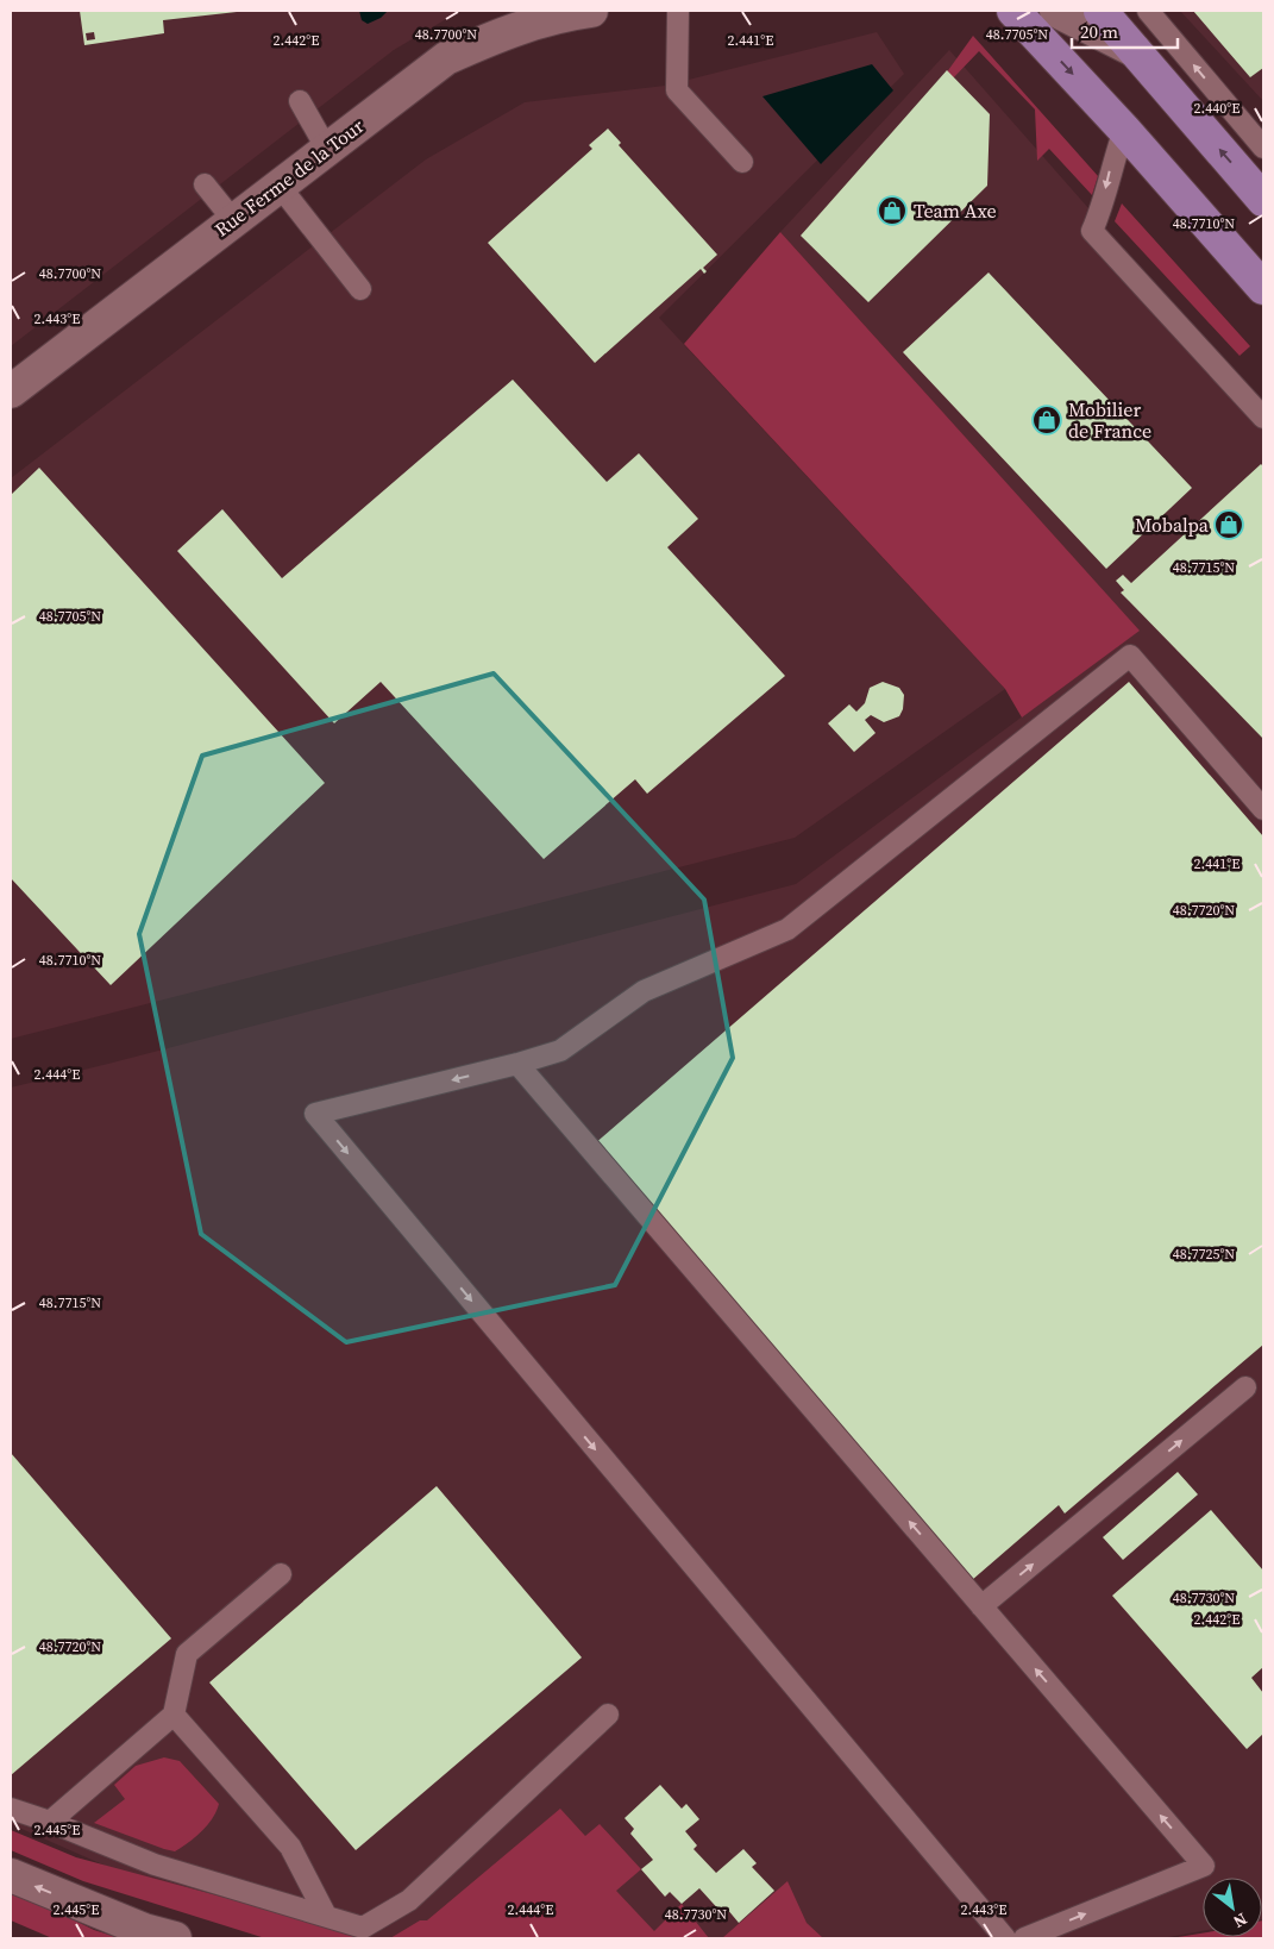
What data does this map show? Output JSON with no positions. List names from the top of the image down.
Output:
{
  "streets": {
    "street": ["Rue Ferme de la Tour"]
  },
  "places": {
    "shop": ["Team Axe", "Mobilier de France", "Mobalpa"]
  },
  "scale_bar": "20 m",
  "north": "bottom right",
  "coordinates": [
    "48.7700°N",
    "48.7705°N",
    "2.442°E",
    "2.441°E",
    "2.440°E",
    "48.7710°N",
    "2.443°E",
    "48.7715°N",
    "48.7720°N",
    "2.444°E",
    "48.7725°N",
    "48.7730°N",
    "2.445°E"
  ]
}
